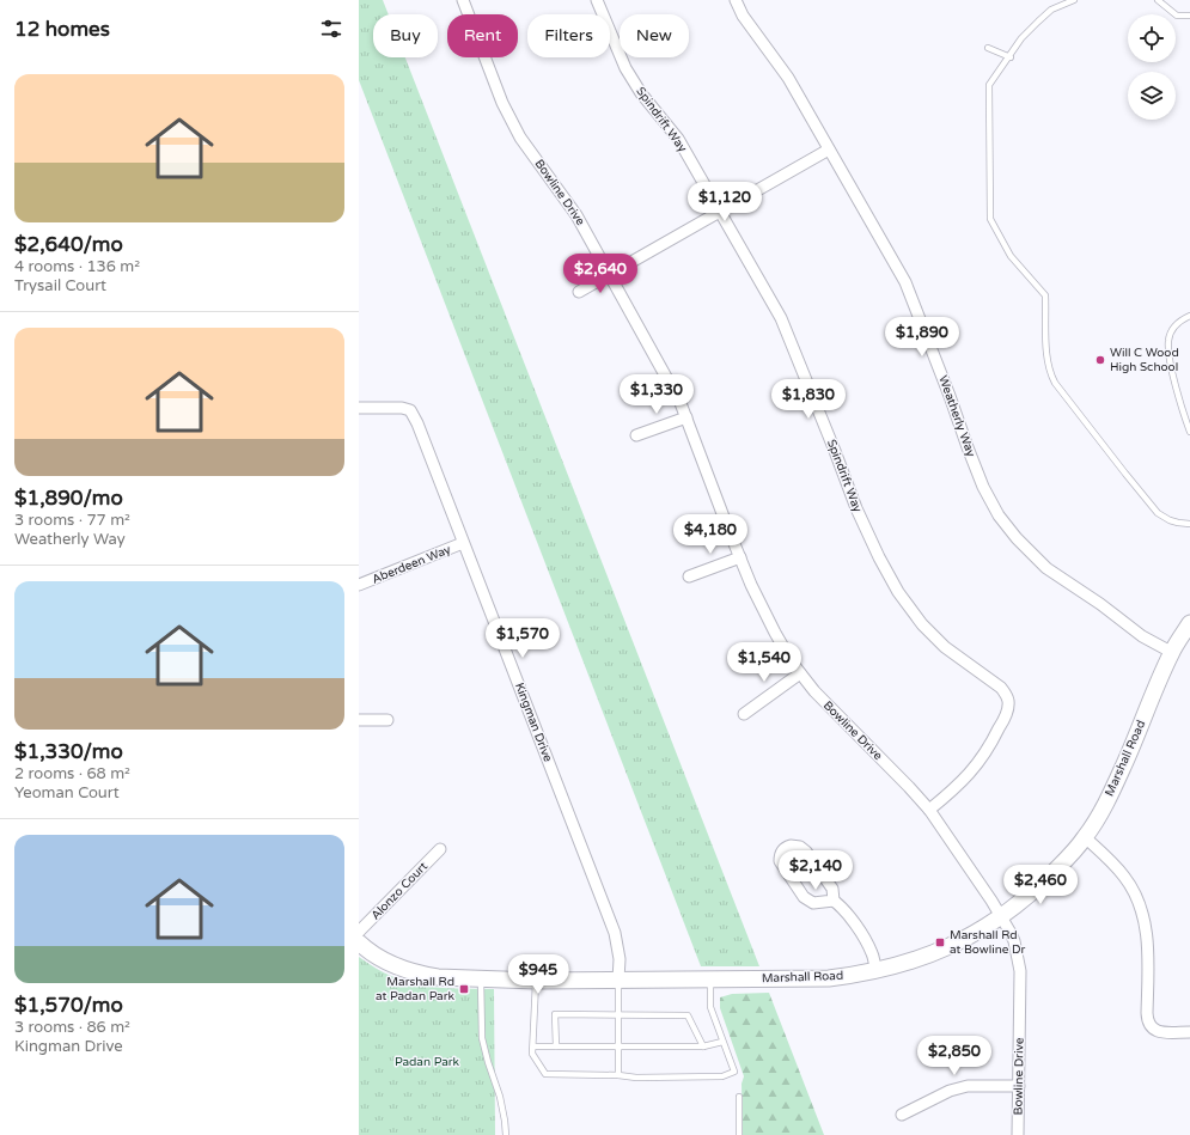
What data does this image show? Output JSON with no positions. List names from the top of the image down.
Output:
{
  "streets": {
    "street": [
      "Spindrift Way",
      "Bowline Drive",
      "Weatherly Way",
      "Aberdeen Way",
      "Kingman Drive",
      "Marshall Road",
      "Alonzo Court"
    ]
  },
  "crossings": [
    ["Spindrift Way", "Bowline Drive"],
    ["Bowline Drive", "Marshall Road"],
    ["Weatherly Way", "Marshall Road"],
    ["Aberdeen Way", "Kingman Drive"],
    ["Kingman Drive", "Marshall Road"]
  ],
  "parks": ["Padan Park"],
  "places": {
    "other": ["Will C Wood High School"],
    "transit": ["Marshall Rd at Bowline Dr", "Marshall Rd at Padan Park"]
  },
  "page": {
    "heading": "12 homes",
    "chip": [
      "Buy",
      "Rent",
      "Filters",
      "New"
    ],
    "list": [
      {
        "name": "$2,640/mo",
        "note": "4 rooms · 136 m² · Trysail Court"
      },
      {
        "name": "$1,890/mo",
        "note": "3 rooms · 77 m² · Weatherly Way"
      },
      {
        "name": "$1,330/mo",
        "note": "2 rooms · 68 m² · Yeoman Court"
      },
      {
        "name": "$1,570/mo",
        "note": "3 rooms · 86 m² · Kingman Drive"
      }
    ],
    "price": [
      "$1,120",
      "$2,640",
      "$1,890",
      "$1,330",
      "$1,830",
      "$4,180",
      "$1,570",
      "$1,540",
      "$2,140",
      "$2,460",
      "$945",
      "$2,850"
    ]
  }
}
